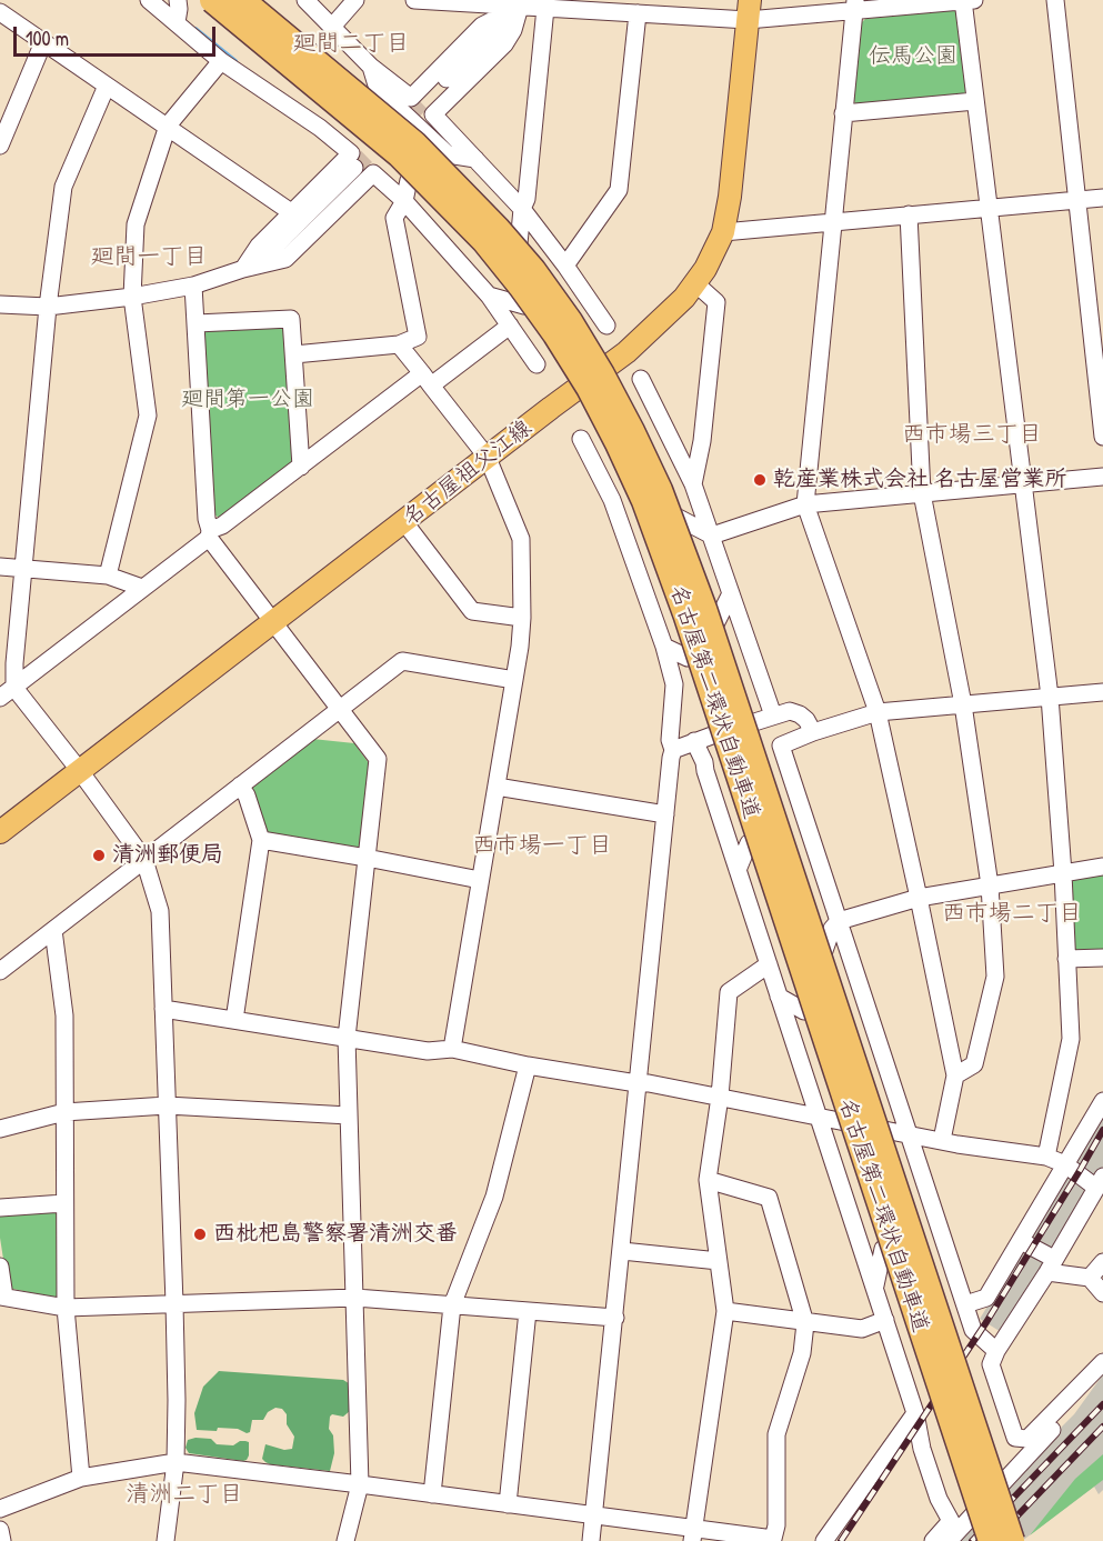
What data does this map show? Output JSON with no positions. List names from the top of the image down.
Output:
{
  "streets": {
    "highway": ["名古屋第二環状自動車道"],
    "main road": ["名古屋祖父江線"]
  },
  "districts": [
    "廻間二丁目",
    "廻間一丁目",
    "西市場三丁目",
    "西市場一丁目",
    "西市場二丁目",
    "清洲二丁目"
  ],
  "parks": ["伝馬公園", "廻間第一公園"],
  "places": ["乾産業株式会社 名古屋営業所", "清洲郵便局", "西枇杷島警察署清洲交番"],
  "scale_bar": "100 m"
}
